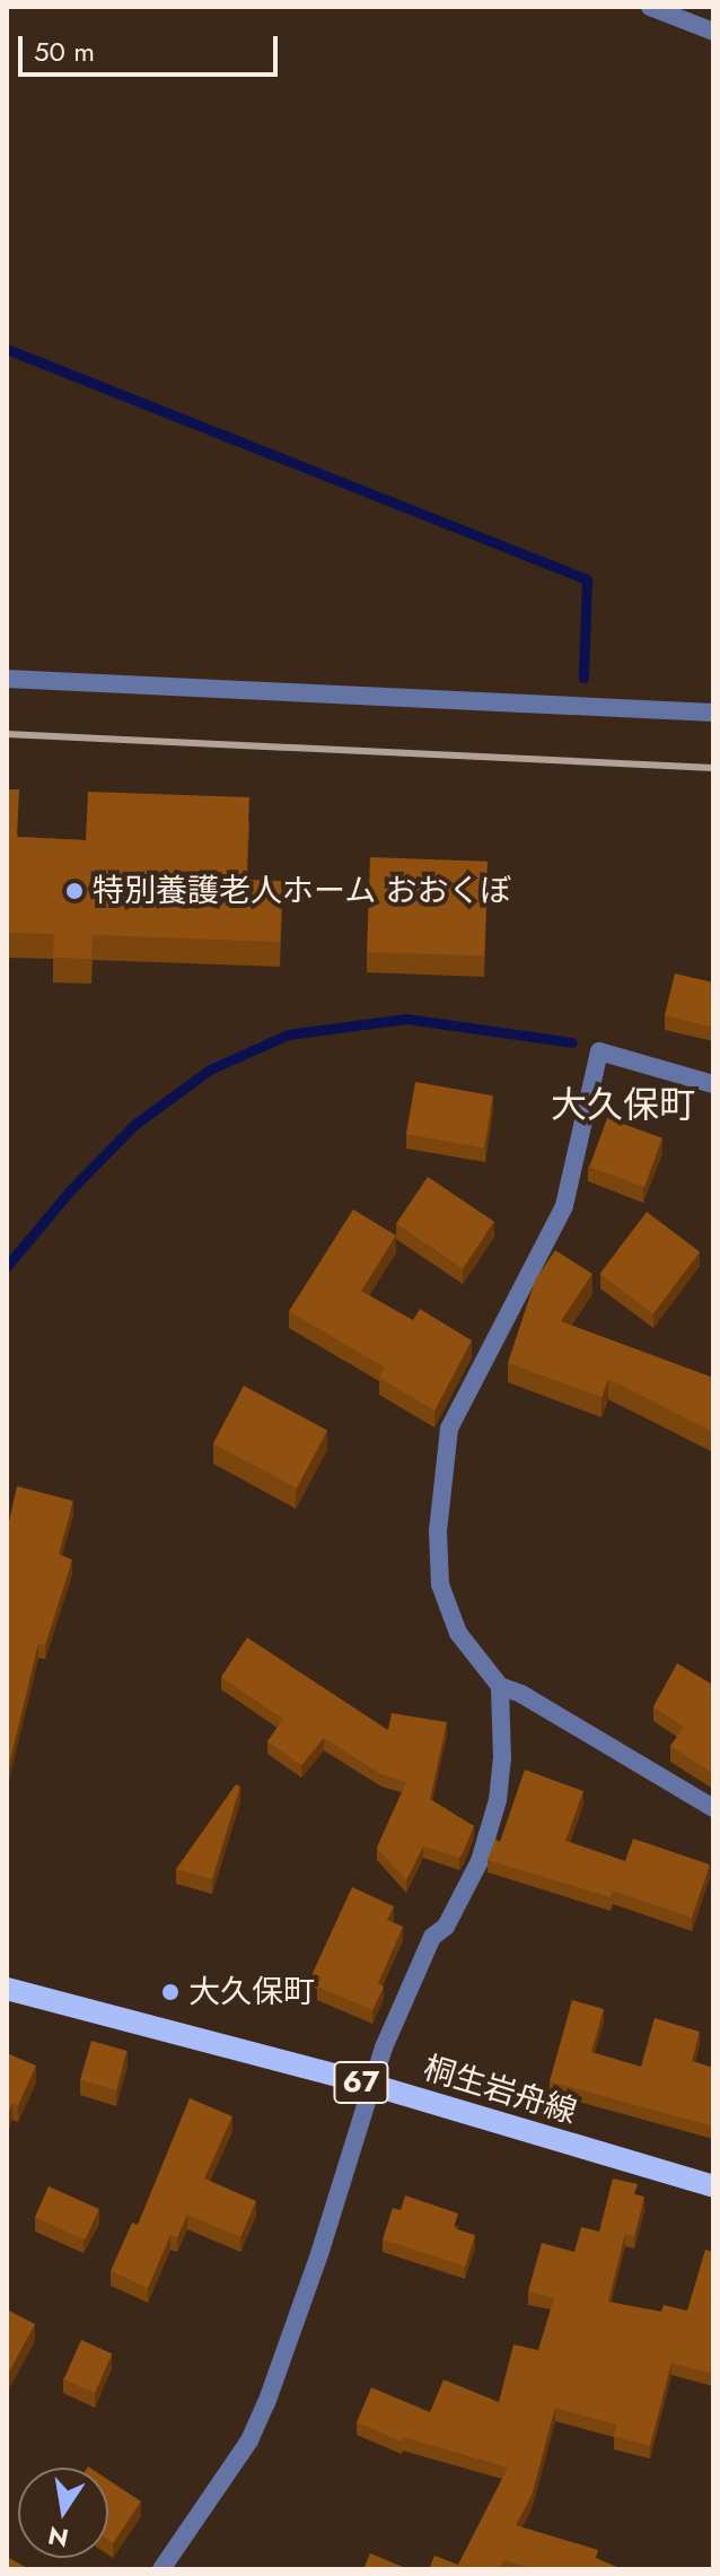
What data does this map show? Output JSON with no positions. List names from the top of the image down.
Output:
{
  "streets": {
    "main road": ["67", "桐生岩舟線"]
  },
  "districts": ["大久保町"],
  "places": ["特別養護老人ホーム おおくぼ", "大久保町"],
  "scale_bar": "50 m",
  "north": "bottom"
}
